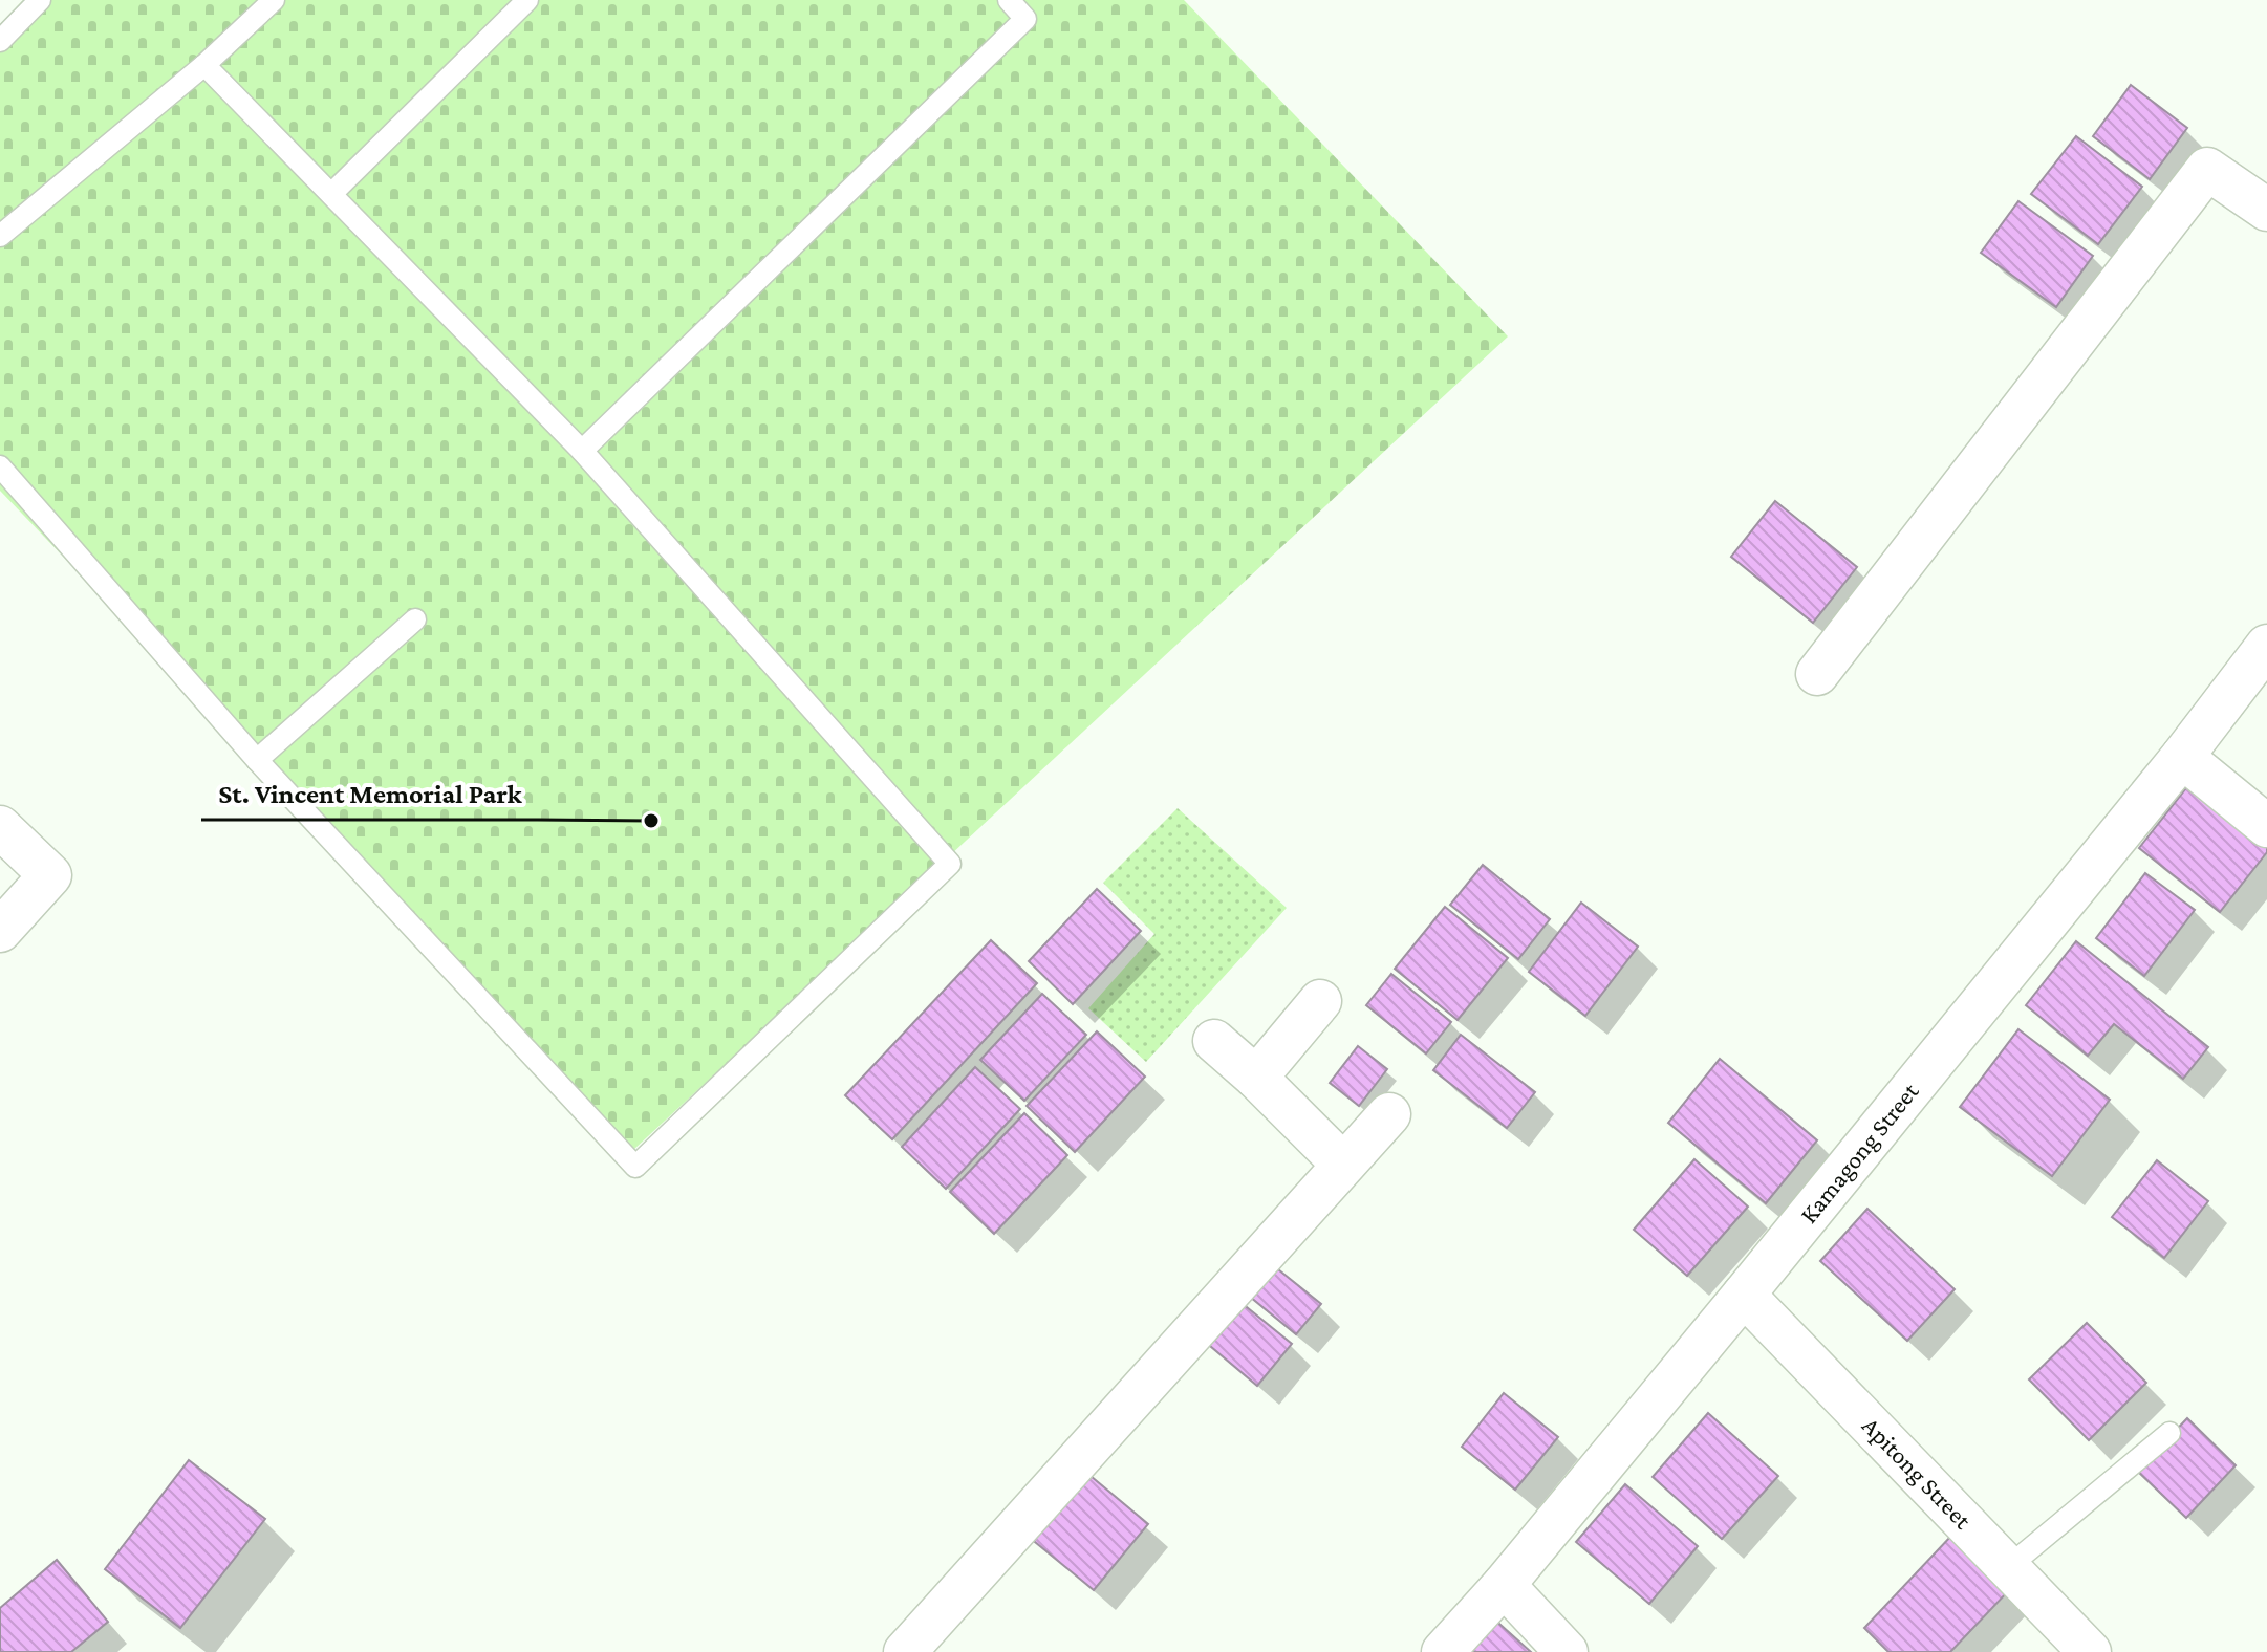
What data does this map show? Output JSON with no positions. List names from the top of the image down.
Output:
{
  "streets": {
    "street": ["Kamagong Street", "Apitong Street"]
  },
  "crossings": [
    ["Kamagong Street", "Apitong Street"]
  ],
  "places": ["St. Vincent Memorial Park"]
}
